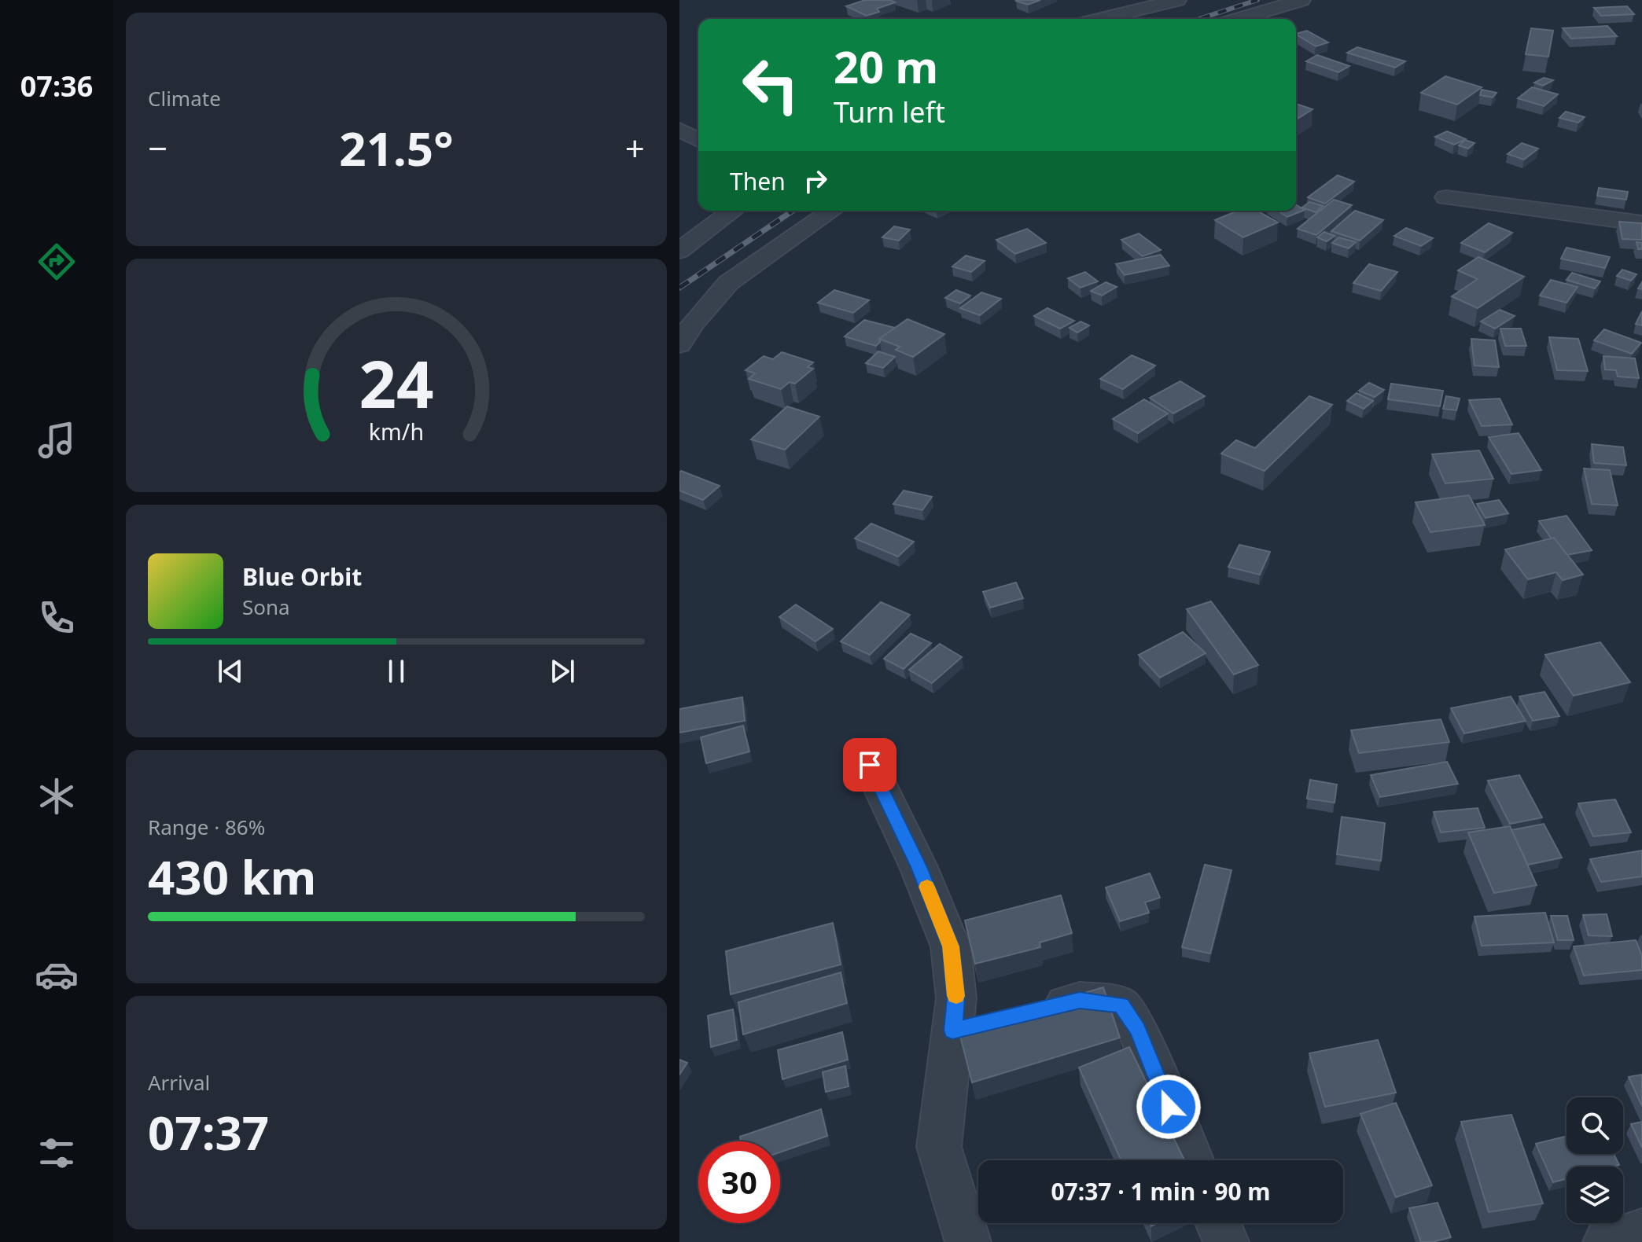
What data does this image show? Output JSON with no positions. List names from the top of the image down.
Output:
{
  "page": {
    "tabs": "07:36",
    "tile": [
      "Climate",
      ["Range · 86%", "430 km"],
      ["Arrival", "07:37"]
    ],
    "turn": ["20 m", "Turn left"],
    "heat": ["−", "21.5°", "+"],
    "then": "Then",
    "song": ["Blue Orbit", "Sona"],
    "limit": "30",
    "trip": "07:37 · 1 min · 90 m",
    "gauge": ["24", "km/h"]
  }
}
